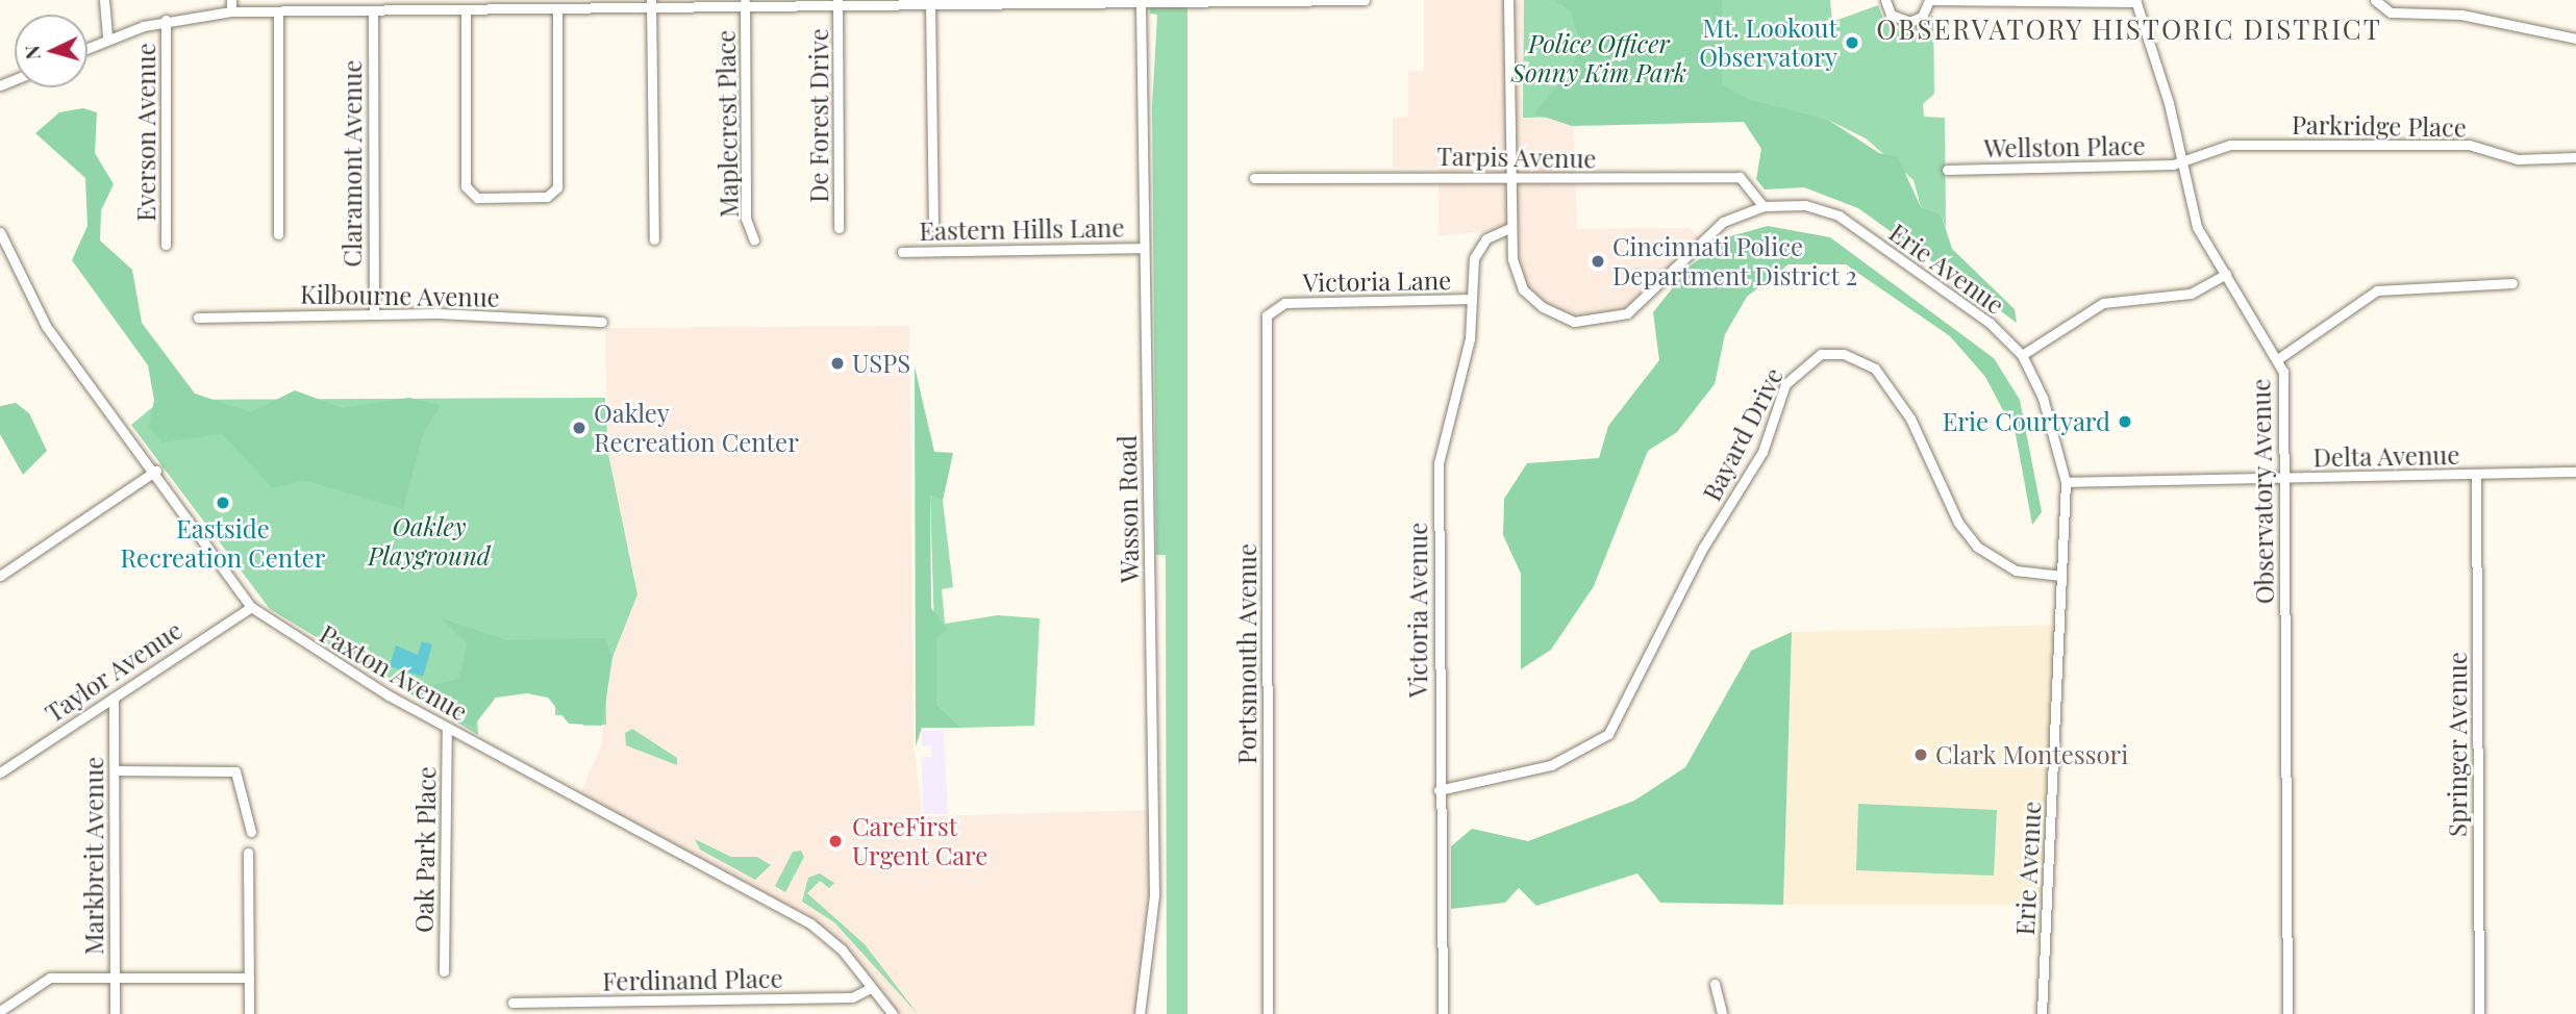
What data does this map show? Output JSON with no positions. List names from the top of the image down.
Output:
{
  "streets": {
    "street": [
      "De Forest Drive",
      "Maplecrest Place",
      "Parkridge Place",
      "Everson Avenue",
      "Wellston Place",
      "Tarpis Avenue",
      "Claramont Avenue",
      "Eastern Hills Lane",
      "Erie Avenue",
      "Victoria Lane",
      "Kilbourne Avenue",
      "Bayard Drive",
      "Delta Avenue",
      "Observatory Avenue",
      "Wasson Road",
      "Victoria Avenue",
      "Portsmouth Avenue",
      "Taylor Avenue",
      "Paxton Avenue",
      "Springer Avenue",
      "Oak Park Place",
      "Markbreit Avenue",
      "Ferdinand Place"
    ]
  },
  "crossings": [
    ["Parkridge Place", "Wellston Place"],
    ["Parkridge Place", "Observatory Avenue"],
    ["Wellston Place", "Observatory Avenue"],
    ["Tarpis Avenue", "Erie Avenue"],
    ["Claramont Avenue", "Kilbourne Avenue"],
    ["Eastern Hills Lane", "Wasson Road"],
    ["Erie Avenue", "Bayard Drive"],
    ["Erie Avenue", "Delta Avenue"],
    ["Erie Avenue", "Victoria Avenue"],
    ["Victoria Lane", "Victoria Avenue"],
    ["Victoria Lane", "Portsmouth Avenue"],
    ["Bayard Drive", "Victoria Avenue"],
    ["Delta Avenue", "Observatory Avenue"],
    ["Delta Avenue", "Springer Avenue"],
    ["Taylor Avenue", "Paxton Avenue"],
    ["Taylor Avenue", "Markbreit Avenue"],
    ["Paxton Avenue", "Oak Park Place"],
    ["Paxton Avenue", "Ferdinand Place"]
  ],
  "districts": ["OBSERVATORY HISTORIC DISTRICT"],
  "parks": ["Police Officer Sonny Kim Park", "Oakley Playground"],
  "places": [
    "Mt. Lookout Observatory",
    "Cincinnati Police Department District 2",
    "USPS",
    "Erie Courtyard",
    "Oakley Recreation Center",
    "Eastside Recreation Center",
    "Clark Montessori",
    "CareFirst Urgent Care"
  ],
  "north": "left"
}
